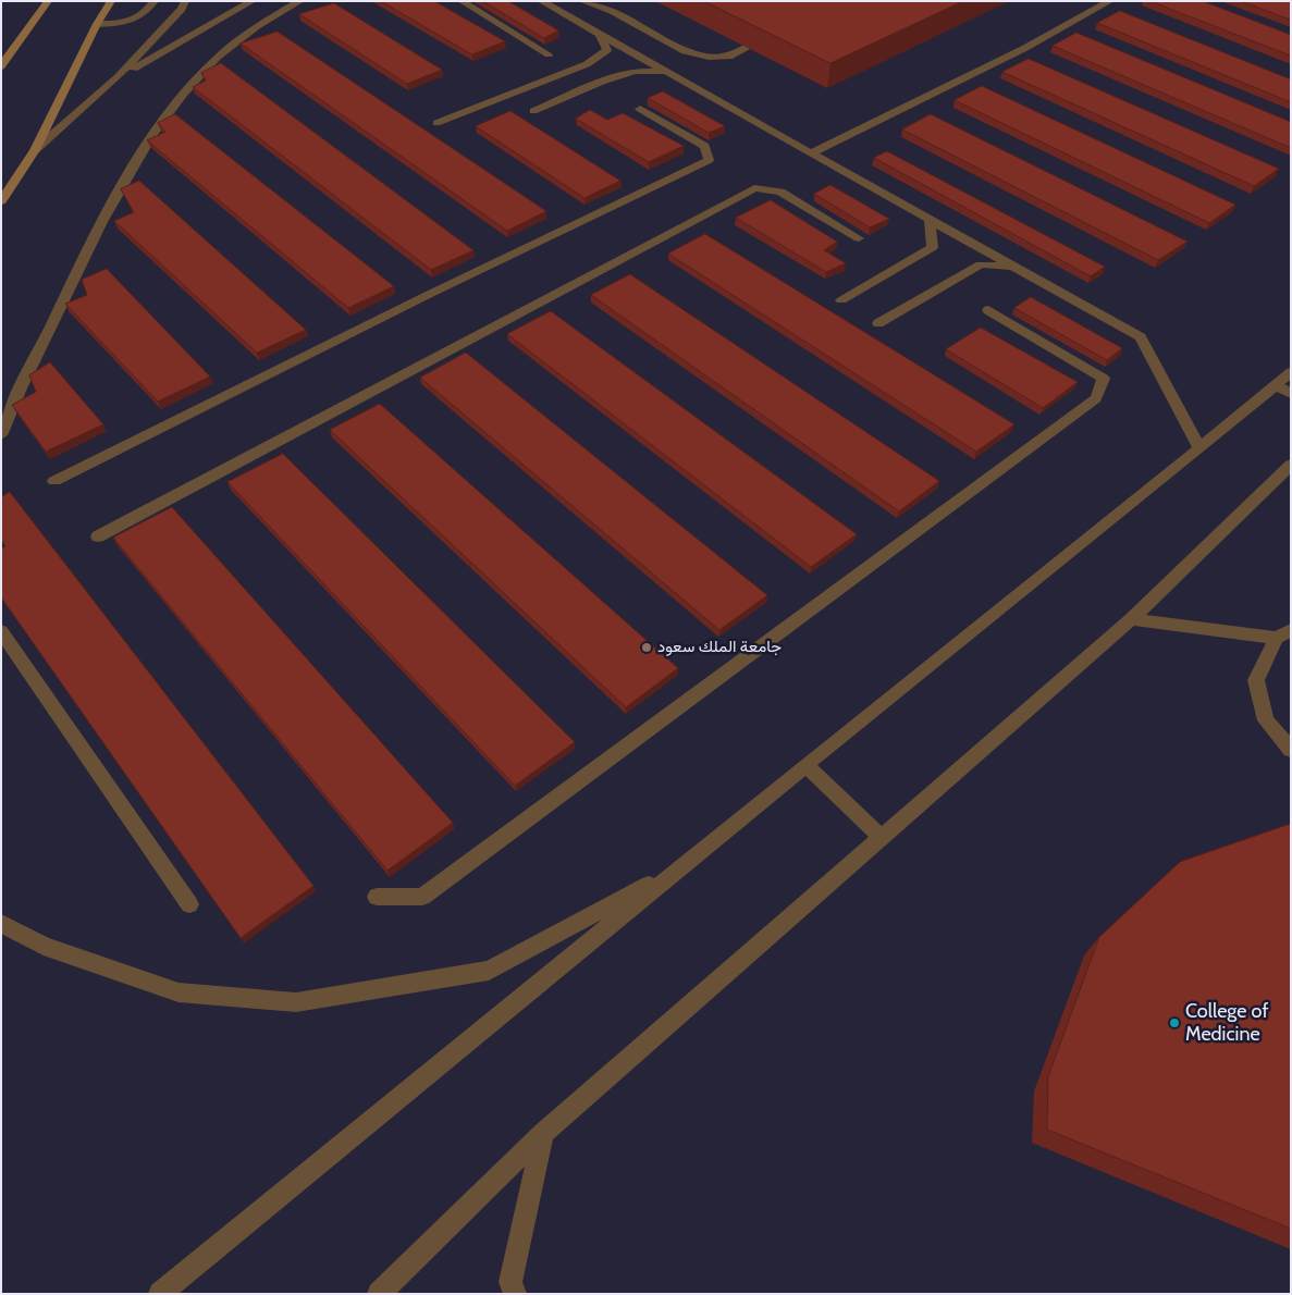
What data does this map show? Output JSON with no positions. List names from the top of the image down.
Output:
{
  "places": ["جامعة الملك سعود", "College of Medicine"]
}
